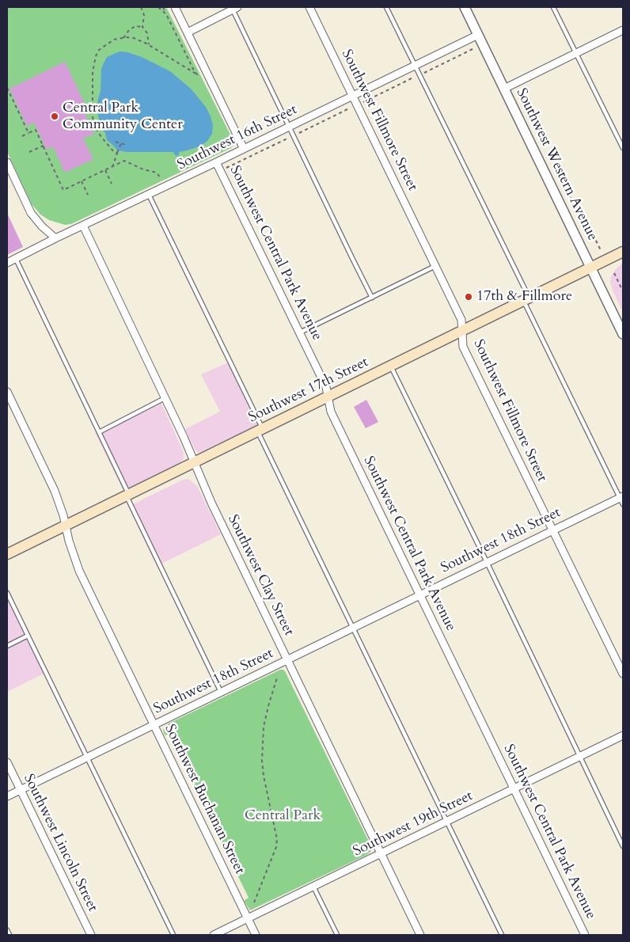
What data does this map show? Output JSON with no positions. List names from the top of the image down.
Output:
{
  "streets": {
    "main road": ["Southwest 17th Street"],
    "street": [
      "Southwest Fillmore Street",
      "Southwest 16th Street",
      "Southwest Western Avenue",
      "Southwest Central Park Avenue",
      "Southwest 18th Street",
      "Southwest Clay Street",
      "Southwest Buchanan Street",
      "Southwest 19th Street",
      "Southwest Lincoln Street"
    ]
  },
  "crossings": [
    ["Southwest Fillmore Street", "Southwest 16th Street"],
    ["Southwest Fillmore Street", "Southwest 17th Street"],
    ["Southwest Fillmore Street", "Southwest 18th Street"],
    ["Southwest 16th Street", "Southwest Western Avenue"],
    ["Southwest 16th Street", "Southwest Central Park Avenue"],
    ["Southwest 16th Street", "Southwest Clay Street"],
    ["Southwest Western Avenue", "Southwest 17th Street"],
    ["Southwest Central Park Avenue", "Southwest 17th Street"],
    ["Southwest Central Park Avenue", "Southwest 18th Street"],
    ["Southwest Central Park Avenue", "Southwest 19th Street"],
    ["Southwest 17th Street", "Southwest Clay Street"],
    ["Southwest 17th Street", "Southwest Buchanan Street"],
    ["Southwest 18th Street", "Southwest Clay Street"],
    ["Southwest 18th Street", "Southwest Buchanan Street"],
    ["Southwest 18th Street", "Southwest Lincoln Street"],
    ["Southwest Clay Street", "Southwest 19th Street"],
    ["Southwest Buchanan Street", "Southwest 19th Street"]
  ],
  "parks": ["Central Park"],
  "places": ["Central Park Community Center", "17th & Fillmore"]
}
